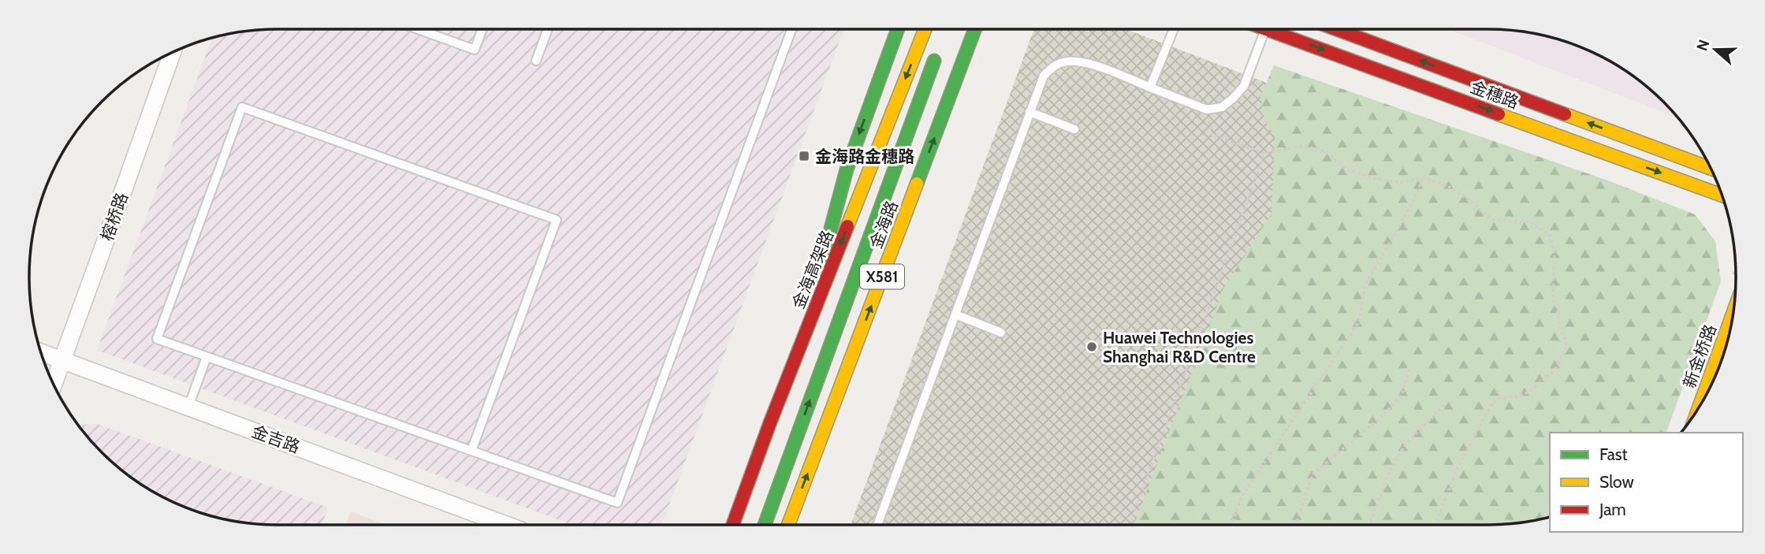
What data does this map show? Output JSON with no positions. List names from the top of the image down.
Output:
{
  "streets": {
    "main road": [
      "金穗路",
      "金海路",
      "金海高架路",
      "X581",
      "新金桥路"
    ],
    "street": ["榕桥路", "金吉路"]
  },
  "crossings": [
    ["榕桥路", "金吉路"]
  ],
  "places": {
    "transit": ["金海路金穗路"],
    "other": ["Huawei Technologies Shanghai R&D Centre"]
  },
  "legend": ["Fast", "Slow", "Jam"],
  "north": "left"
}
